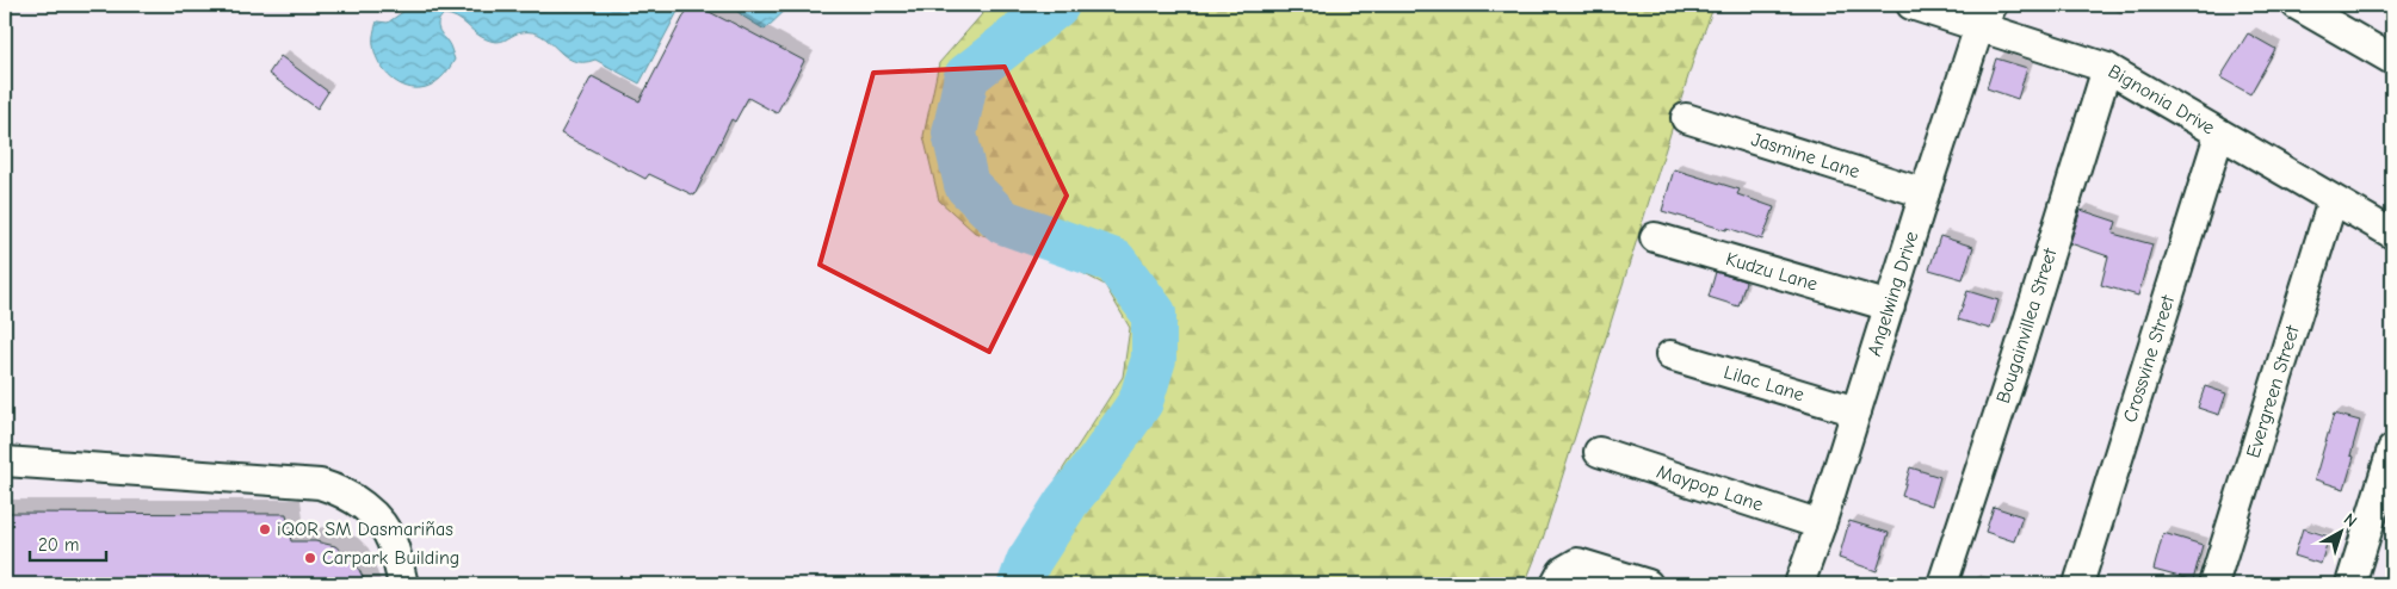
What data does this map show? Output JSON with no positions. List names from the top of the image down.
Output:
{
  "streets": {
    "street": [
      "Bignonia Drive",
      "Jasmine Lane",
      "Kudzu Lane",
      "Angelwing Drive",
      "Bougainvillea Street",
      "Crossvine Street",
      "Lilac Lane",
      "Evergreen Street",
      "Maypop Lane"
    ]
  },
  "crossings": [
    ["Bignonia Drive", "Angelwing Drive"],
    ["Bignonia Drive", "Bougainvillea Street"],
    ["Bignonia Drive", "Crossvine Street"],
    ["Bignonia Drive", "Evergreen Street"],
    ["Jasmine Lane", "Angelwing Drive"],
    ["Kudzu Lane", "Angelwing Drive"],
    ["Angelwing Drive", "Lilac Lane"],
    ["Angelwing Drive", "Maypop Lane"]
  ],
  "places": ["iQOR SM Dasmariñas", "Carpark Building"],
  "scale_bar": "20 m",
  "north": "top right"
}
